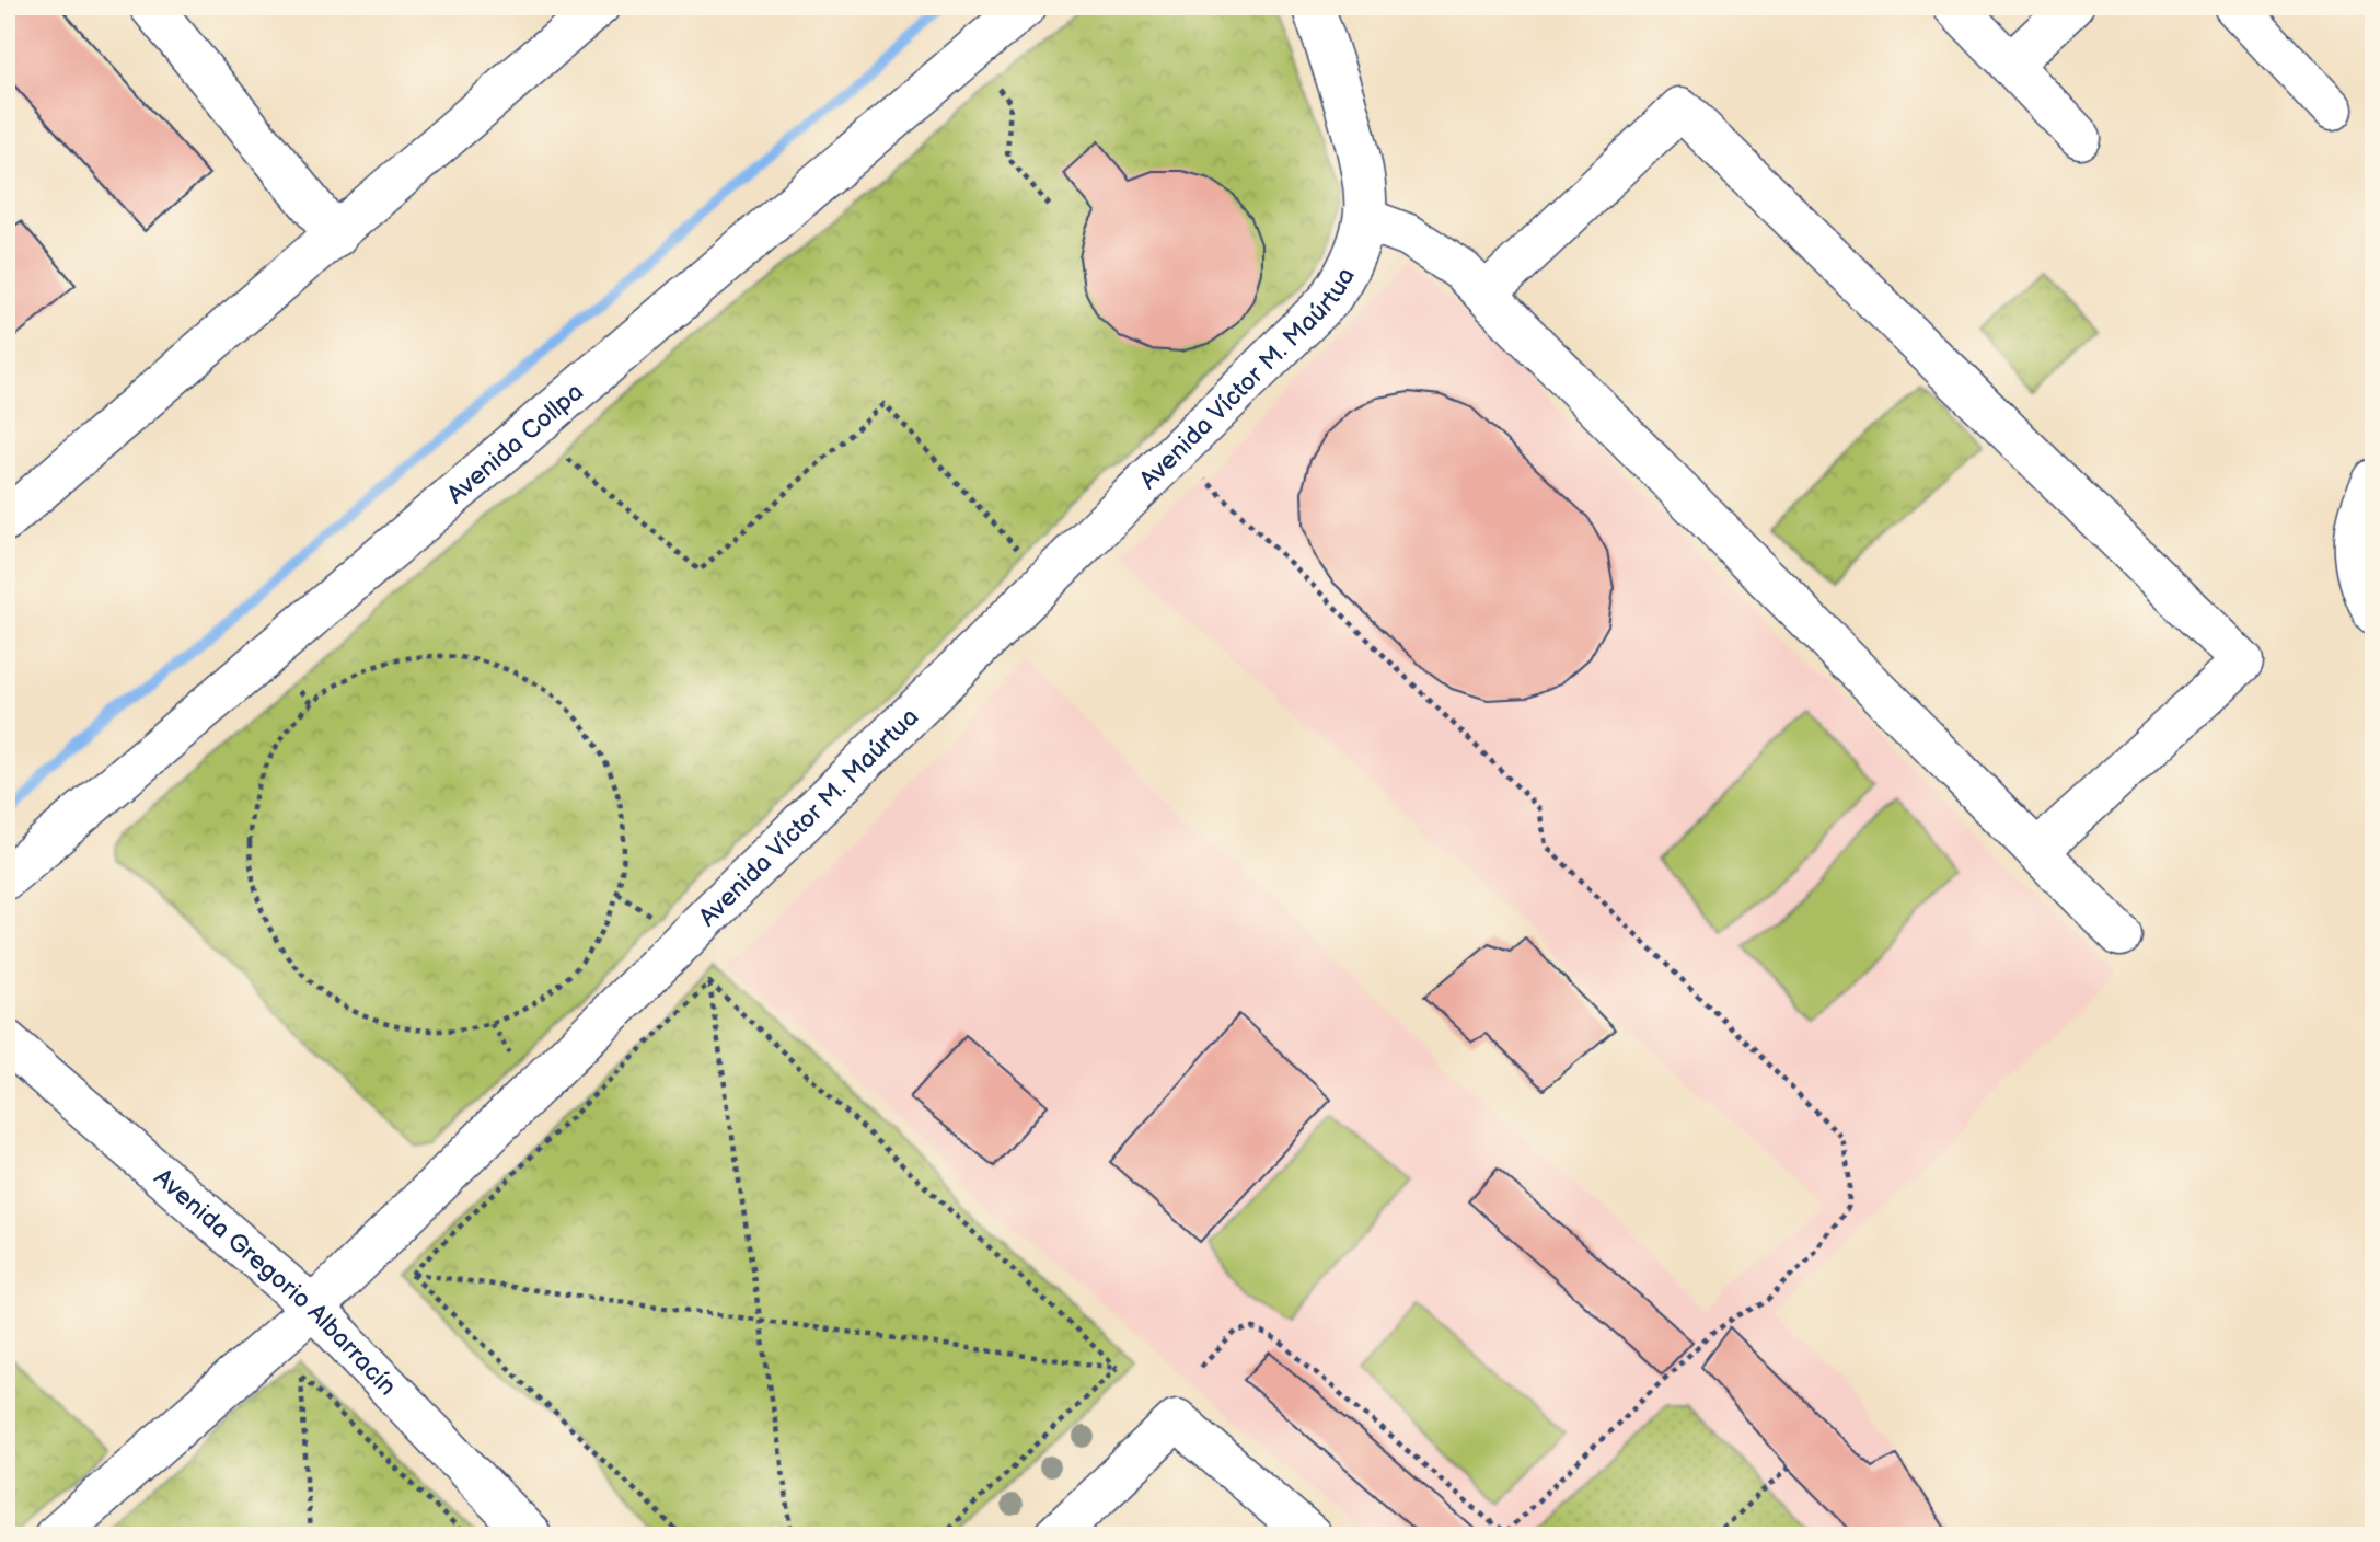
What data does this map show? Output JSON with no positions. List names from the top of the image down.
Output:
{
  "streets": {
    "street": ["Avenida Víctor M. Maúrtua", "Avenida Collpa", "Avenida Gregorio Albarracín"]
  },
  "crossings": [
    ["Avenida Víctor M. Maúrtua", "Avenida Gregorio Albarracín"]
  ]
}
